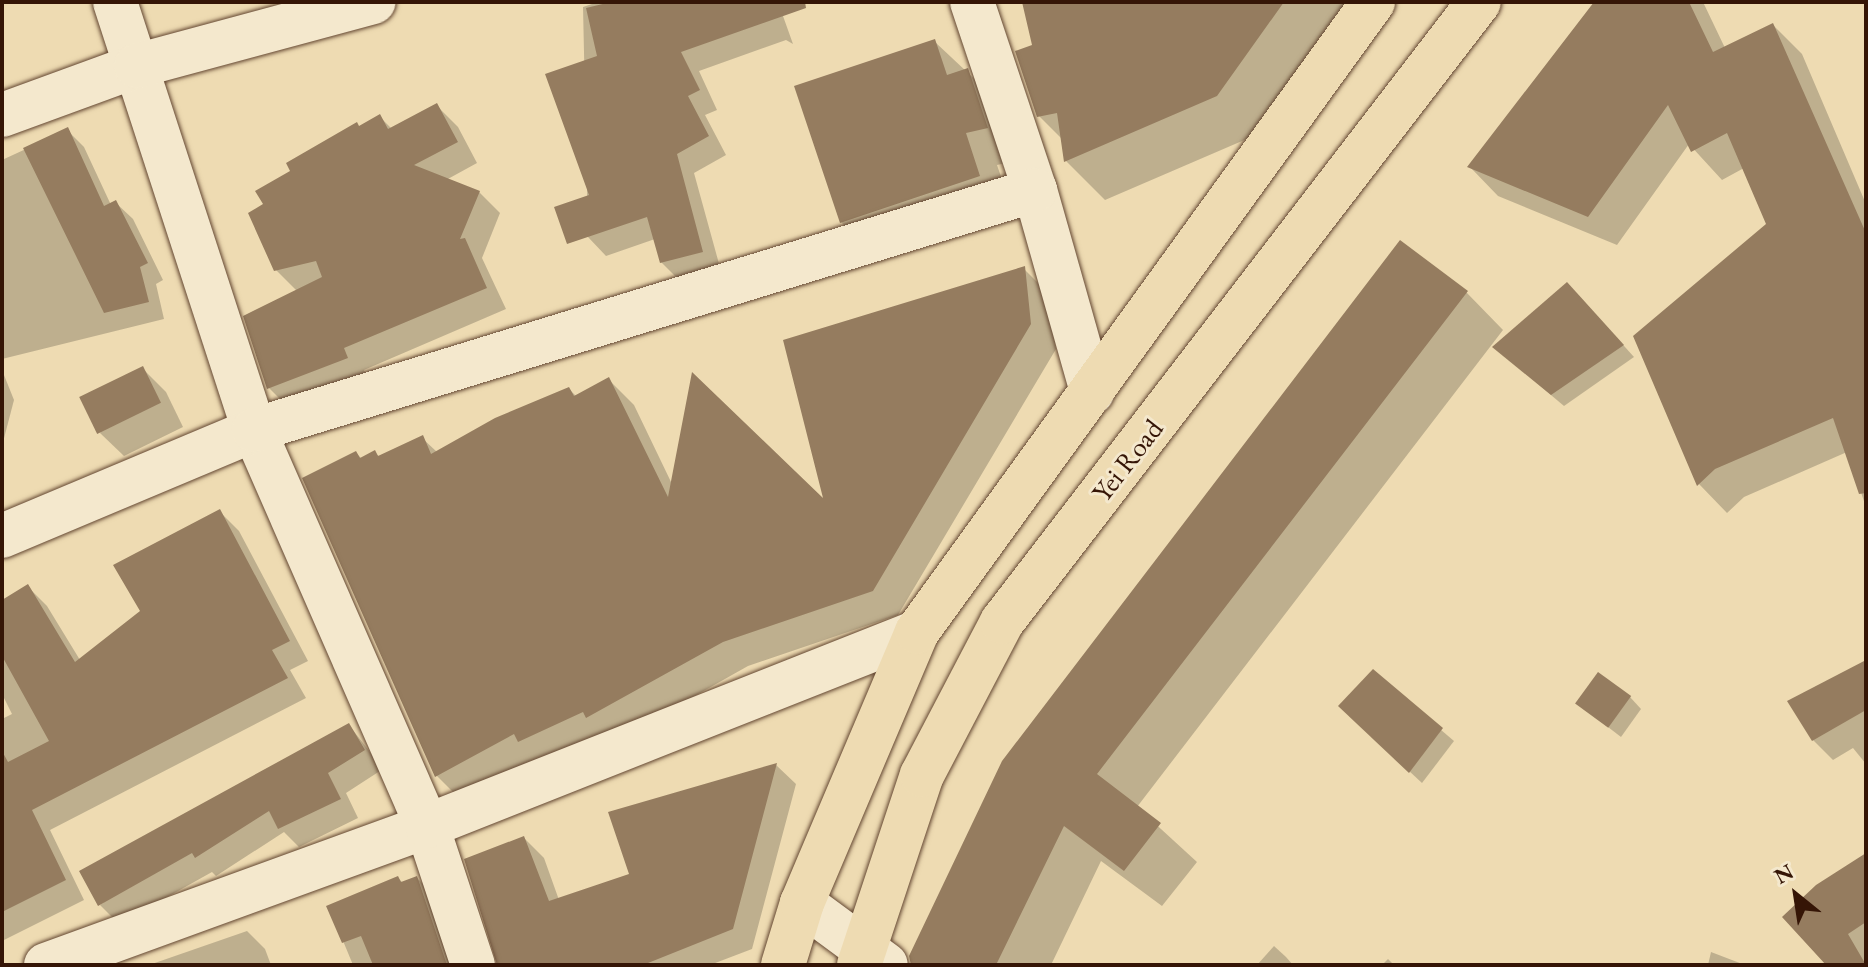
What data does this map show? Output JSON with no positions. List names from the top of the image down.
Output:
{
  "streets": {
    "main road": ["Yei Road"]
  },
  "north": "top left"
}
